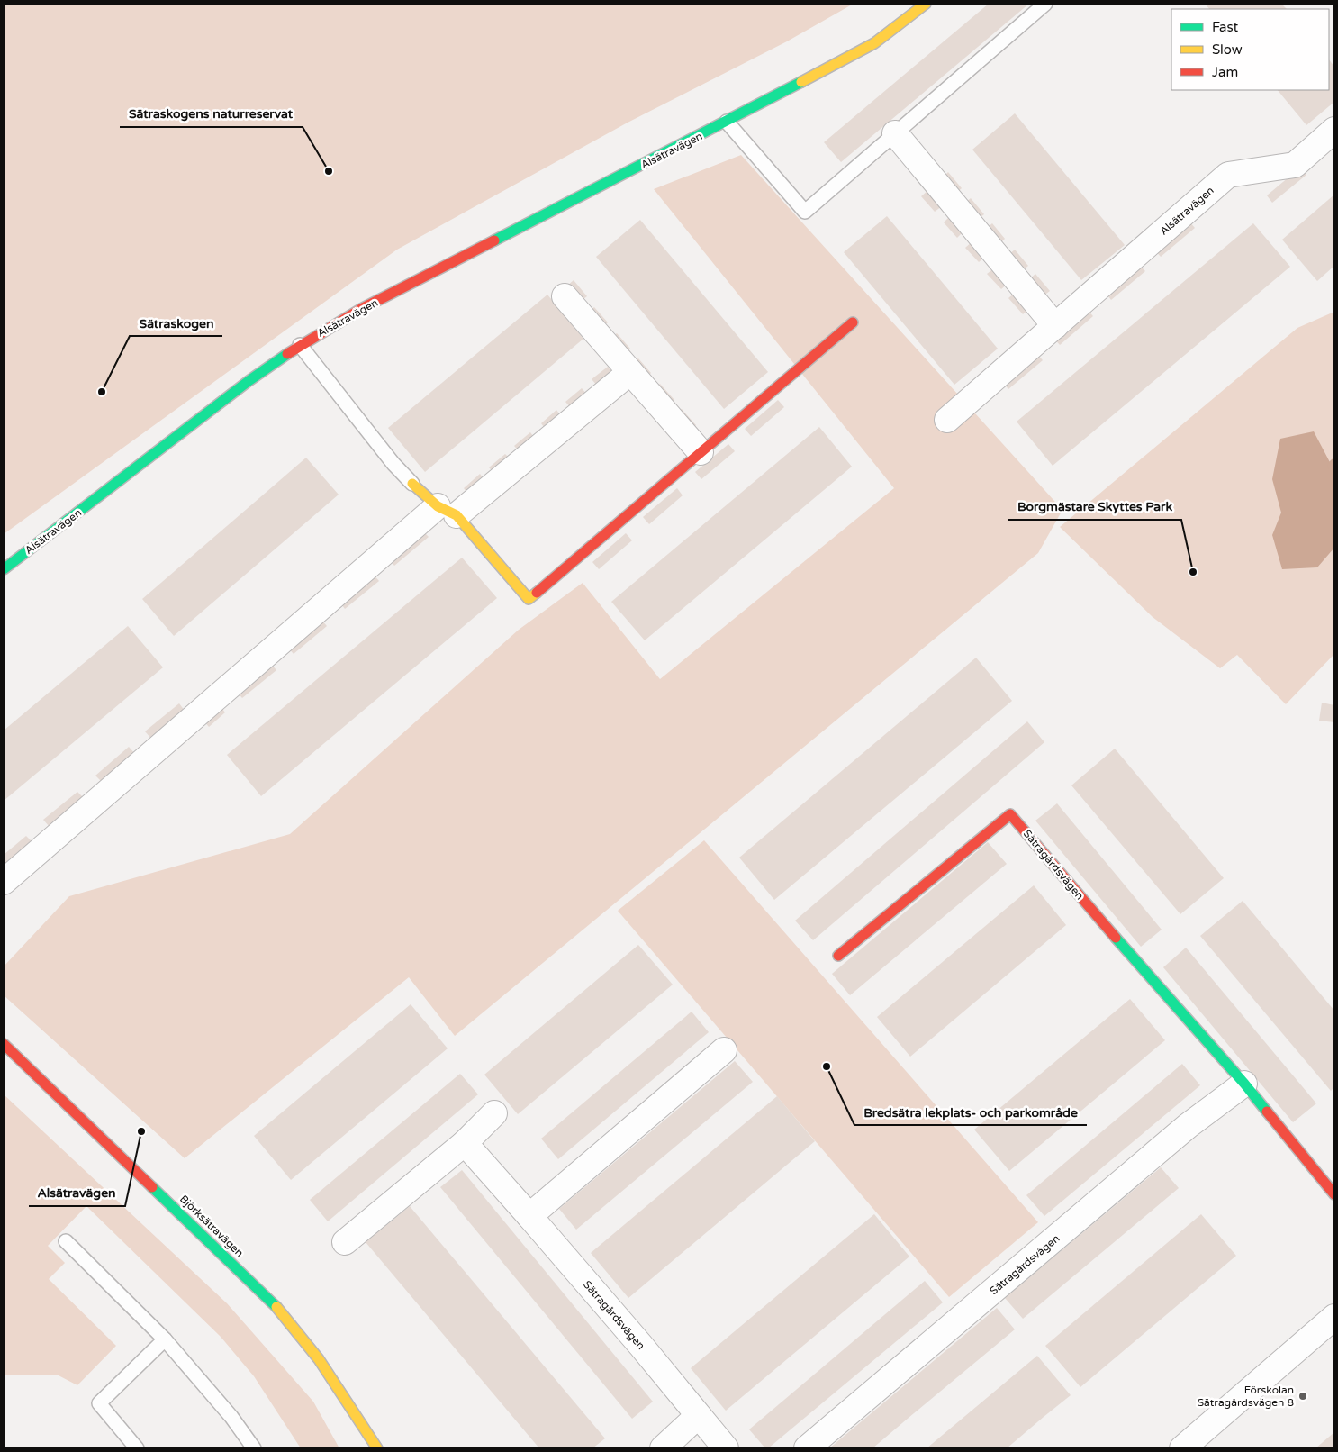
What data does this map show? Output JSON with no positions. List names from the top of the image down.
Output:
{
  "streets": {
    "street": ["Alsätravägen", "Sätragårdsvägen", "Björksätravägen"]
  },
  "places": [
    "Sätraskogens naturreservat",
    "Sätraskogen",
    "Borgmästare Skyttes Park",
    "Bredsätra lekplats- och parkområde",
    "Alsätravägen",
    "Förskolan Sätragårdsvägen 8"
  ],
  "legend": ["Fast", "Slow", "Jam"]
}
